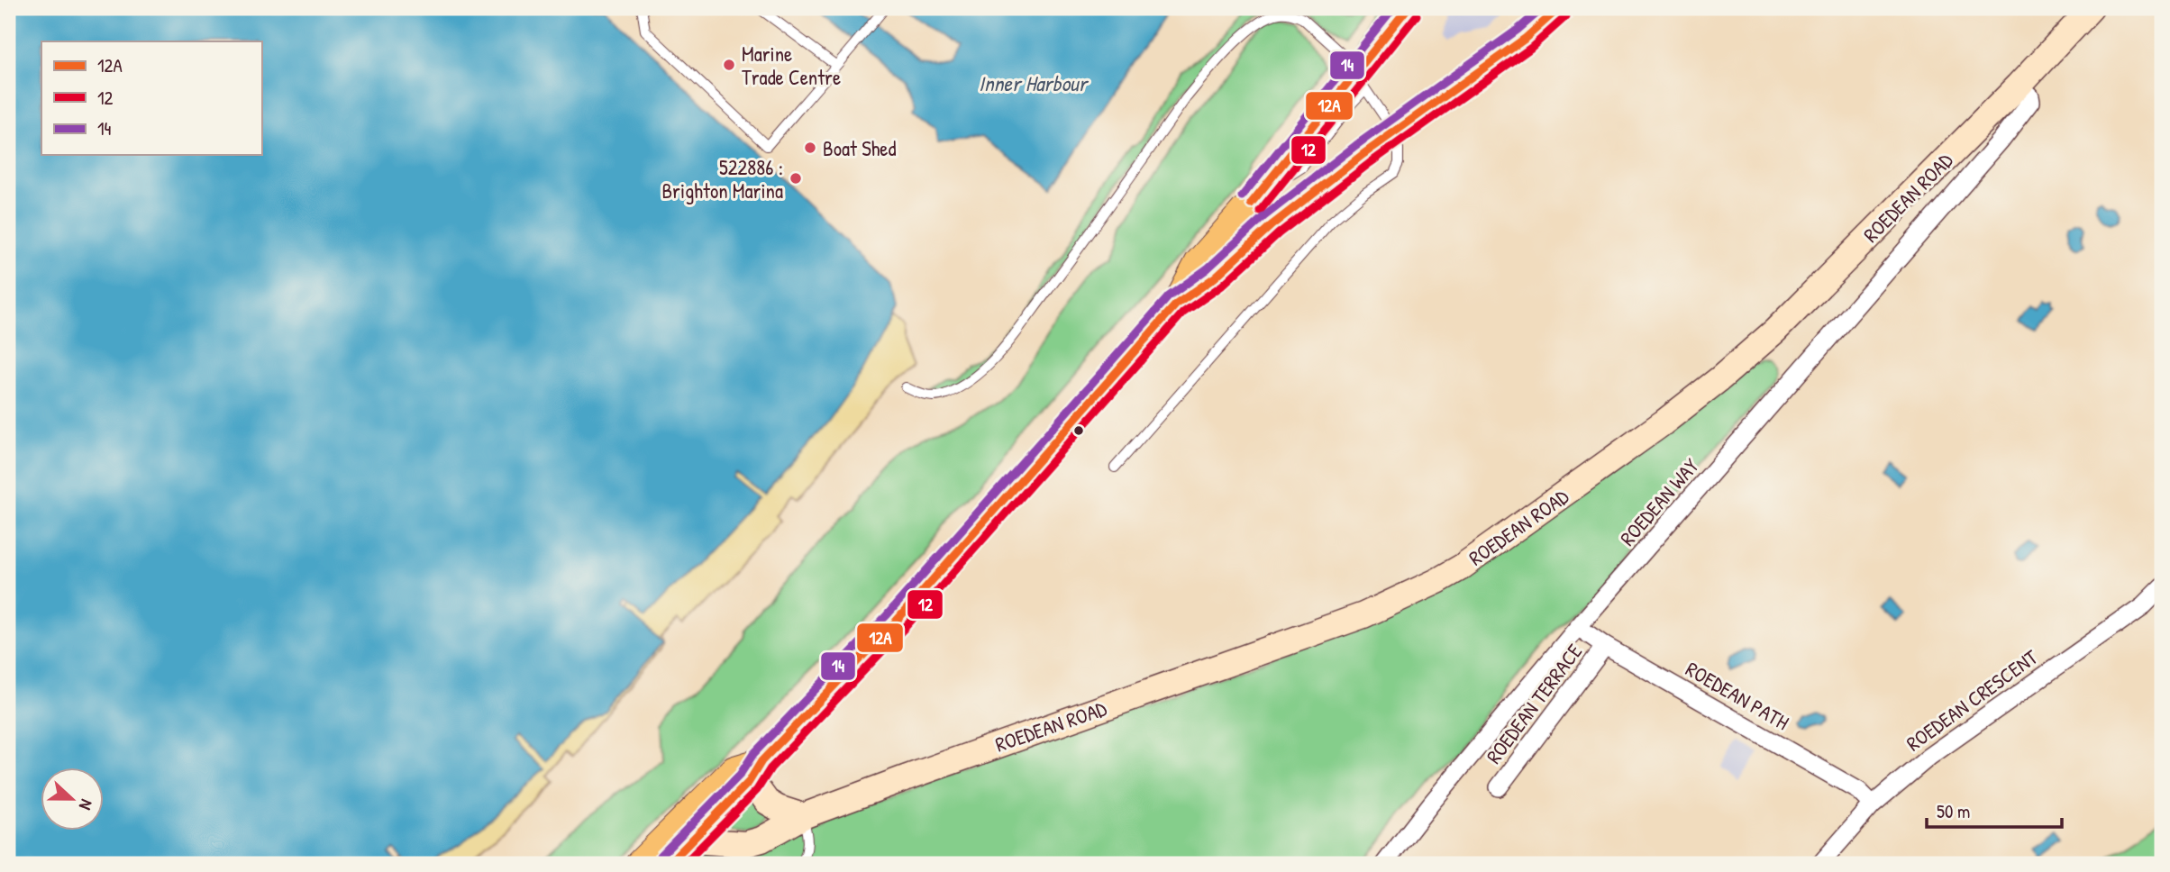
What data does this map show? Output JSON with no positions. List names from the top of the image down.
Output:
{
  "streets": {
    "main road": ["ROEDEAN ROAD"],
    "street": [
      "ROEDEAN WAY",
      "ROEDEAN PATH",
      "ROEDEAN CRESCENT",
      "ROEDEAN TERRACE"
    ]
  },
  "crossings": [
    ["ROEDEAN ROAD", "ROEDEAN WAY"],
    ["ROEDEAN WAY", "ROEDEAN PATH"],
    ["ROEDEAN PATH", "ROEDEAN CRESCENT"],
    ["ROEDEAN PATH", "ROEDEAN TERRACE"]
  ],
  "water": ["Inner Harbour"],
  "places": ["Marine Trade Centre", "Boat Shed", "522886 : Brighton Marina"],
  "lines": ["transit line 12A", "transit line 14", "transit line 12"],
  "legend": ["12A", "12", "14"],
  "scale_bar": "50 m",
  "north": "right"
}
